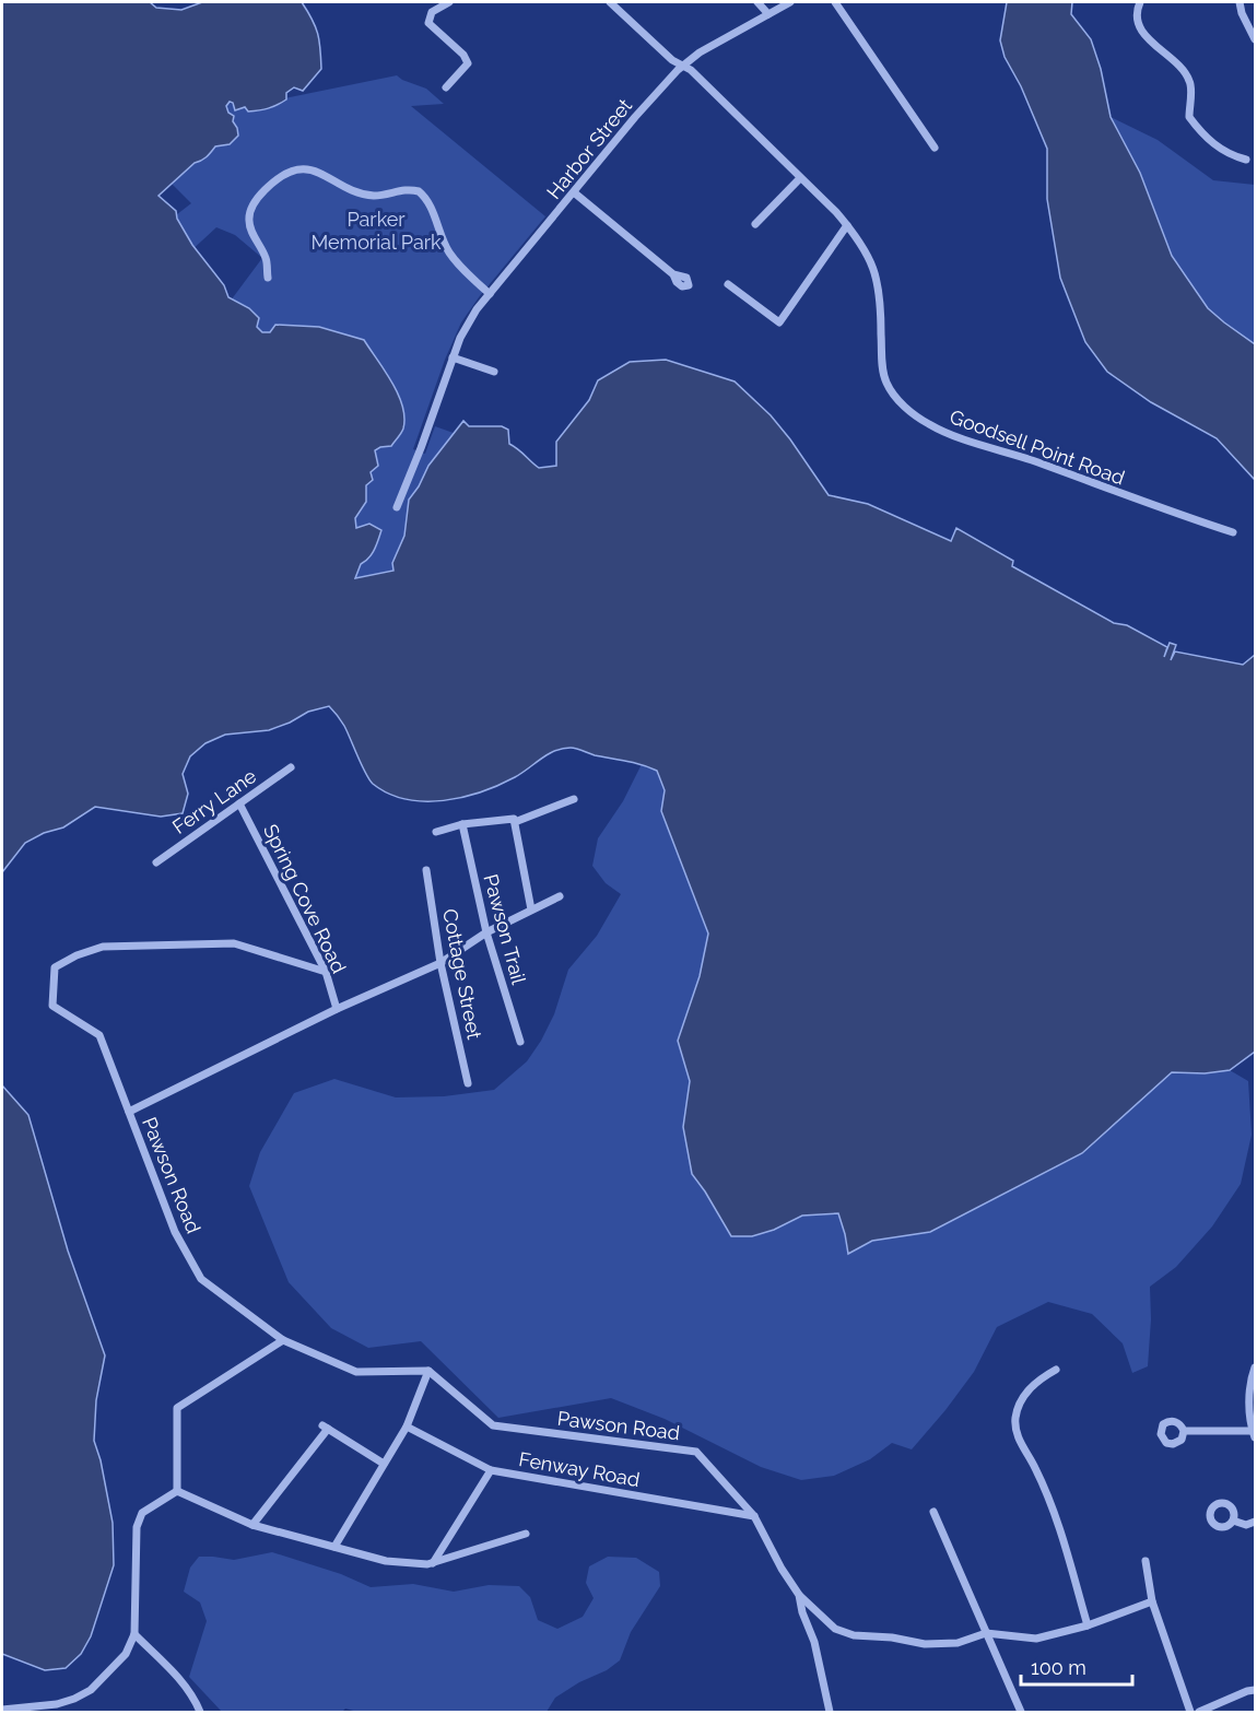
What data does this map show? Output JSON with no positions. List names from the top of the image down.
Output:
{
  "streets": {
    "street": [
      "Harbor Street",
      "Goodsell Point Road",
      "Ferry Lane",
      "Spring Cove Road",
      "Pawson Trail",
      "Cottage Street",
      "Pawson Road",
      "Fenway Road"
    ]
  },
  "crossings": [
    ["Harbor Street", "Goodsell Point Road"],
    ["Ferry Lane", "Spring Cove Road"],
    ["Spring Cove Road", "Pawson Road"],
    ["Pawson Trail", "Pawson Road"],
    ["Cottage Street", "Pawson Road"],
    ["Pawson Road", "Fenway Road"]
  ],
  "parks": ["Parker Memorial Park"],
  "scale_bar": "100 m"
}
